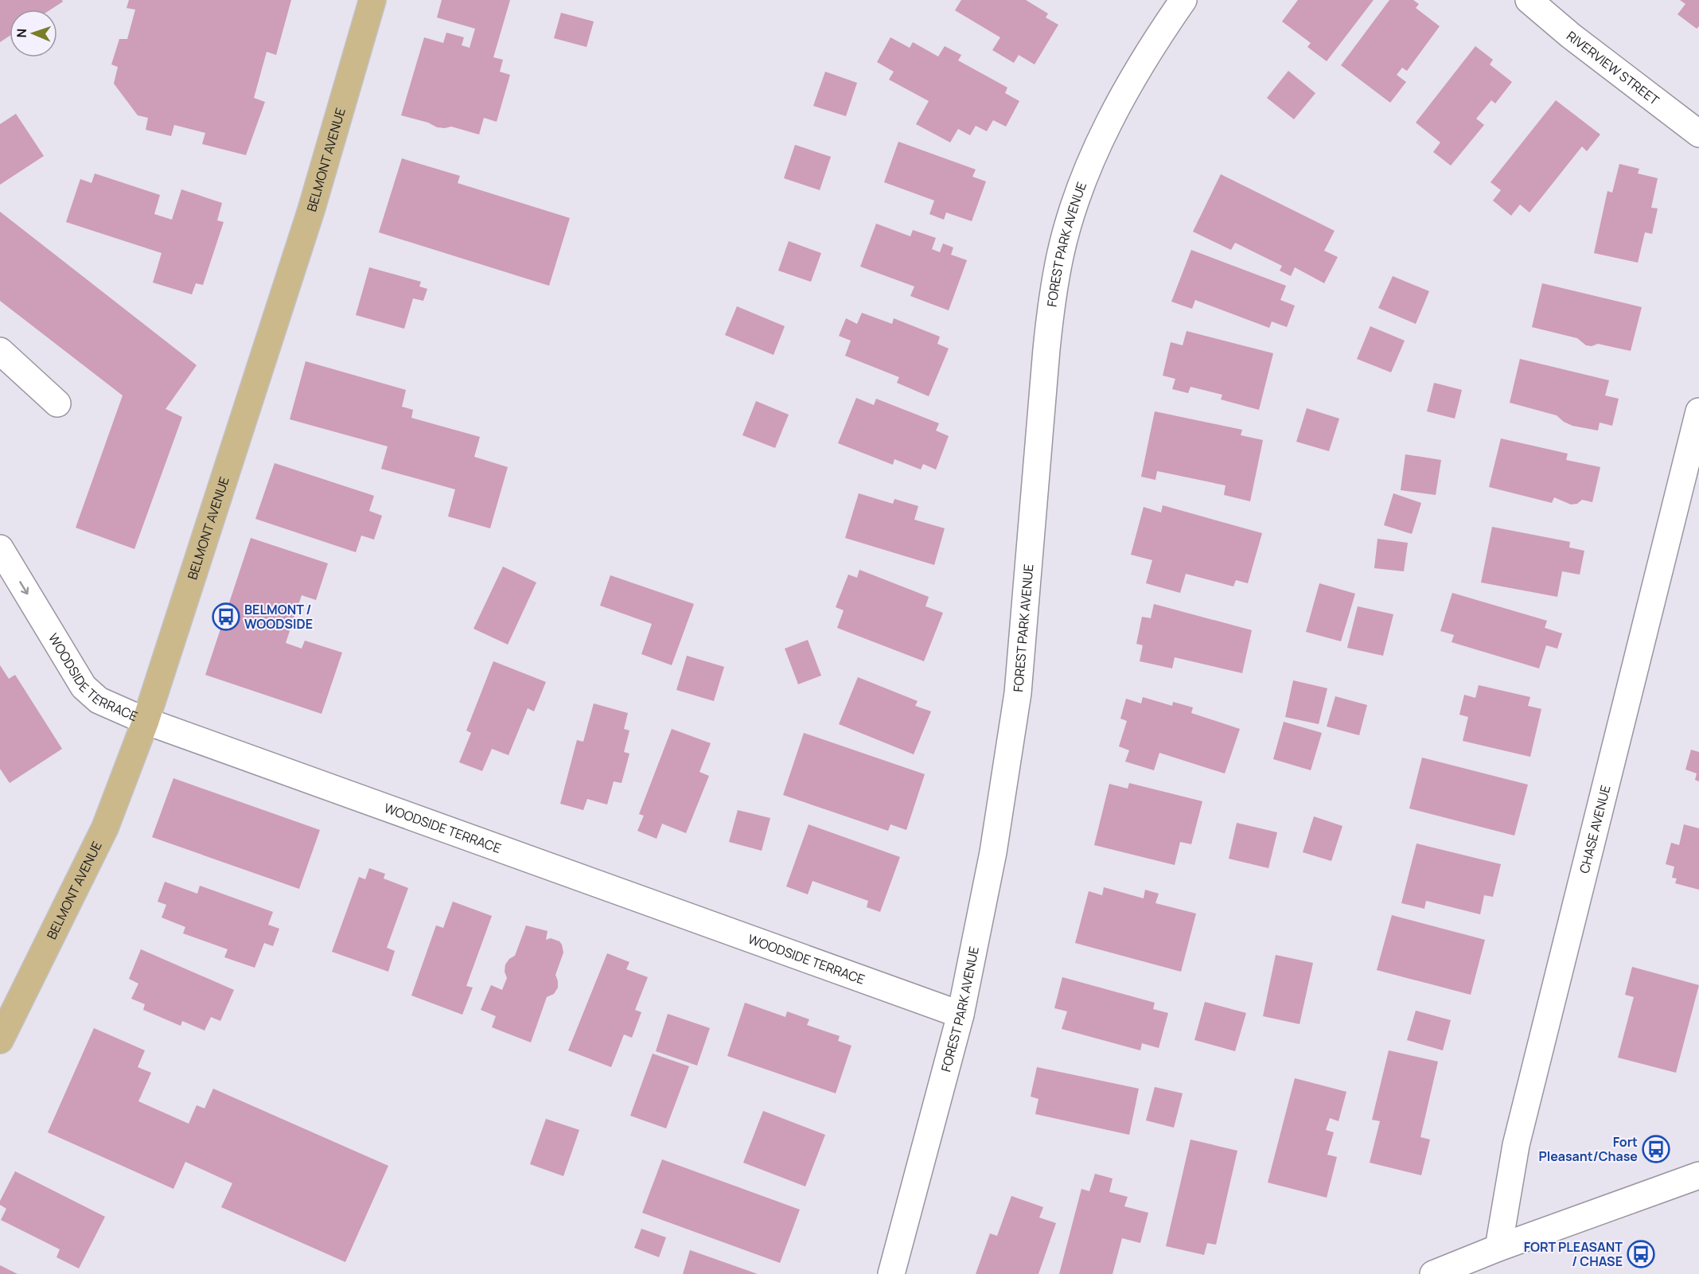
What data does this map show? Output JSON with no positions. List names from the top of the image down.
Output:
{
  "streets": {
    "main road": ["BELMONT AVENUE"],
    "street": [
      "RIVERVIEW STREET",
      "FOREST PARK AVENUE",
      "WOODSIDE TERRACE",
      "CHASE AVENUE"
    ]
  },
  "crossings": [
    ["BELMONT AVENUE", "WOODSIDE TERRACE"],
    ["FOREST PARK AVENUE", "WOODSIDE TERRACE"]
  ],
  "places": {
    "bus stop": ["BELMONT / WOODSIDE", "Fort Pleasant/Chase", "FORT PLEASANT / CHASE"]
  },
  "north": "left"
}
